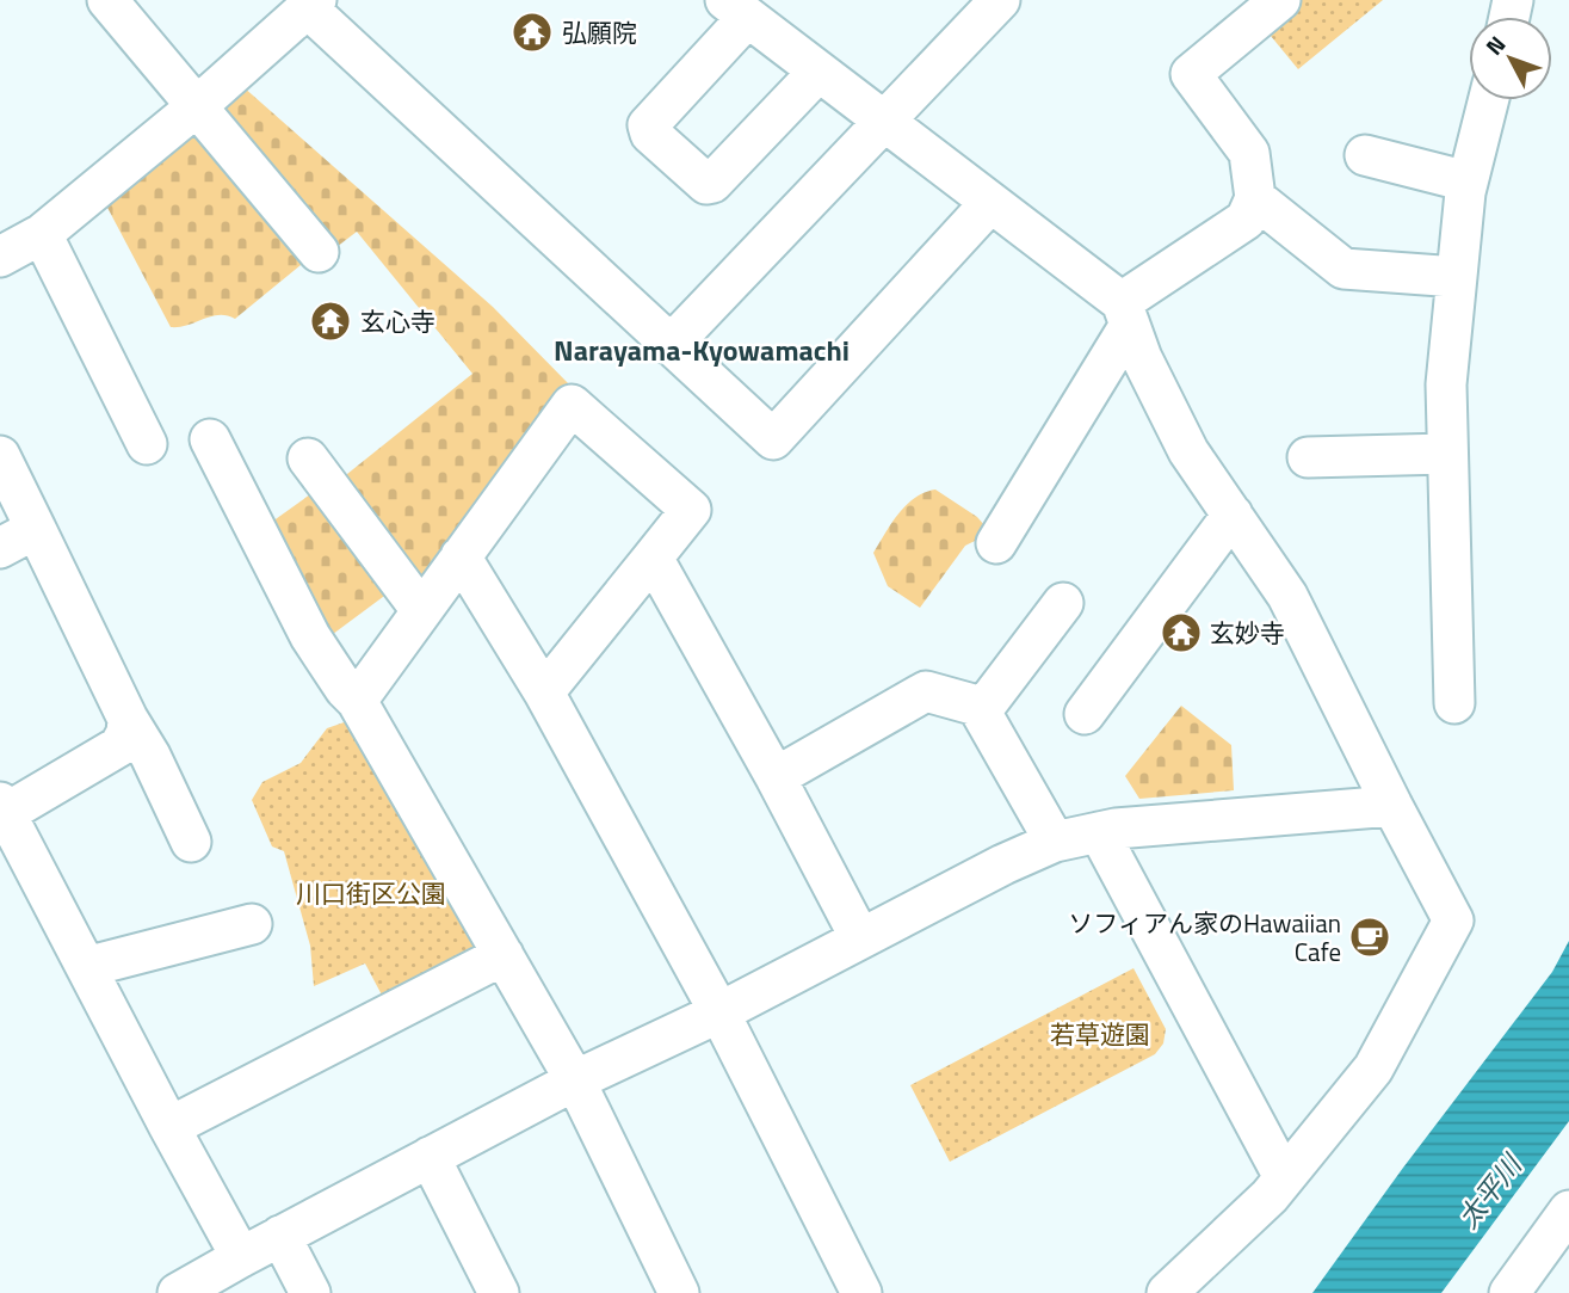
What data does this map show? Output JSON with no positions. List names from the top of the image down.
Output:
{
  "districts": ["Narayama-Kyowamachi"],
  "water": ["太平川"],
  "parks": ["川口街区公園", "若草遊園"],
  "places": {
    "temple": ["弘願院", "玄心寺", "玄妙寺"],
    "cafe": ["ソフィアん家のHawaiian Cafe"]
  },
  "north": "top left"
}
